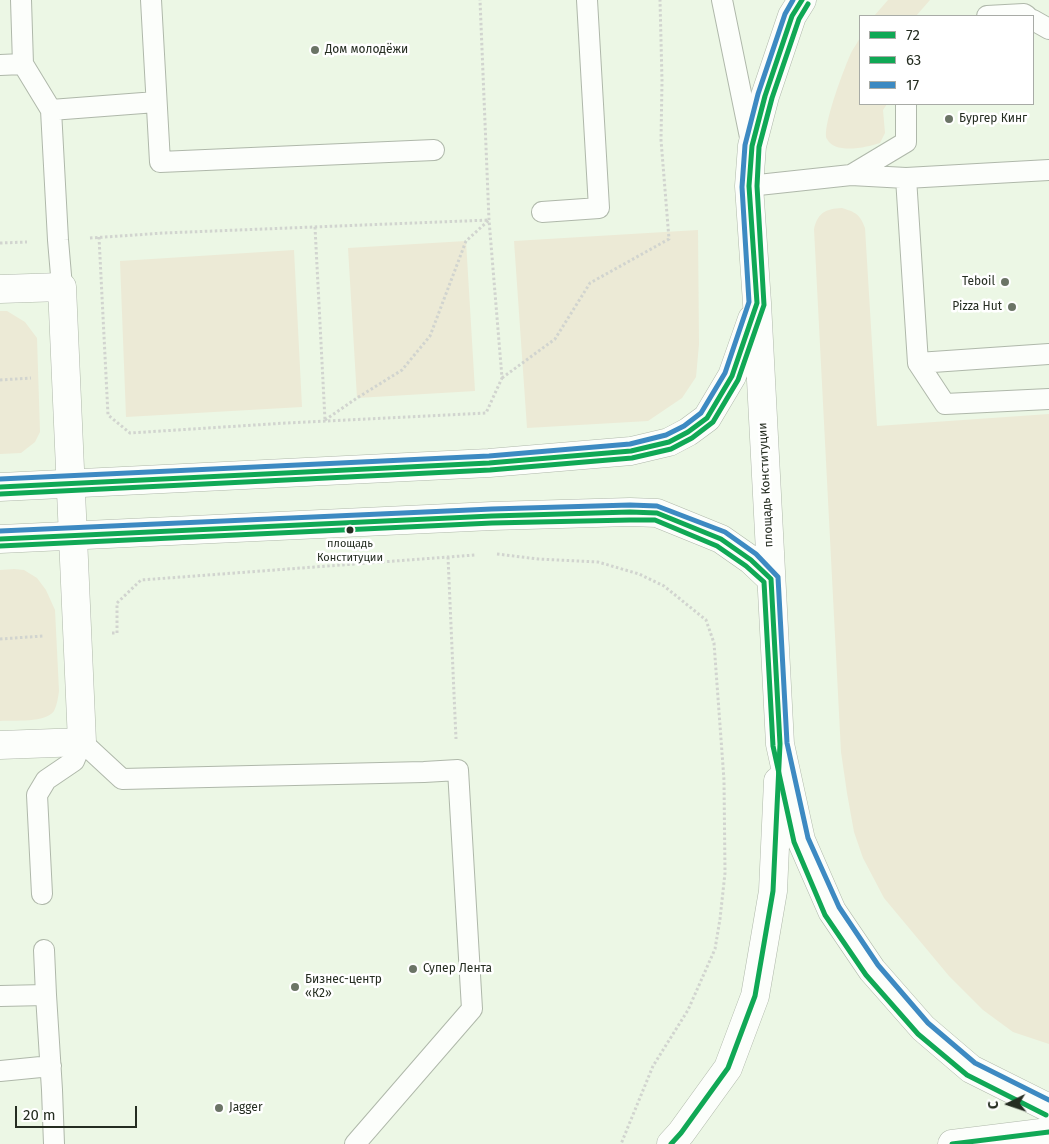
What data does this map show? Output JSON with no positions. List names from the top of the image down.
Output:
{
  "streets": {
    "street": ["площадь Конституции"]
  },
  "places": [
    "Дом молодёжи",
    "Бургер Кинг",
    "Teboil",
    "Pizza Hut",
    "площадь Конституции",
    "Супер Лента",
    "Бизнес-центр «К2»",
    "Jagger"
  ],
  "lines": ["transit line 72", "transit line 17", "transit line 63"],
  "legend": ["72", "63", "17"],
  "scale_bar": "20 m",
  "north": "left"
}
